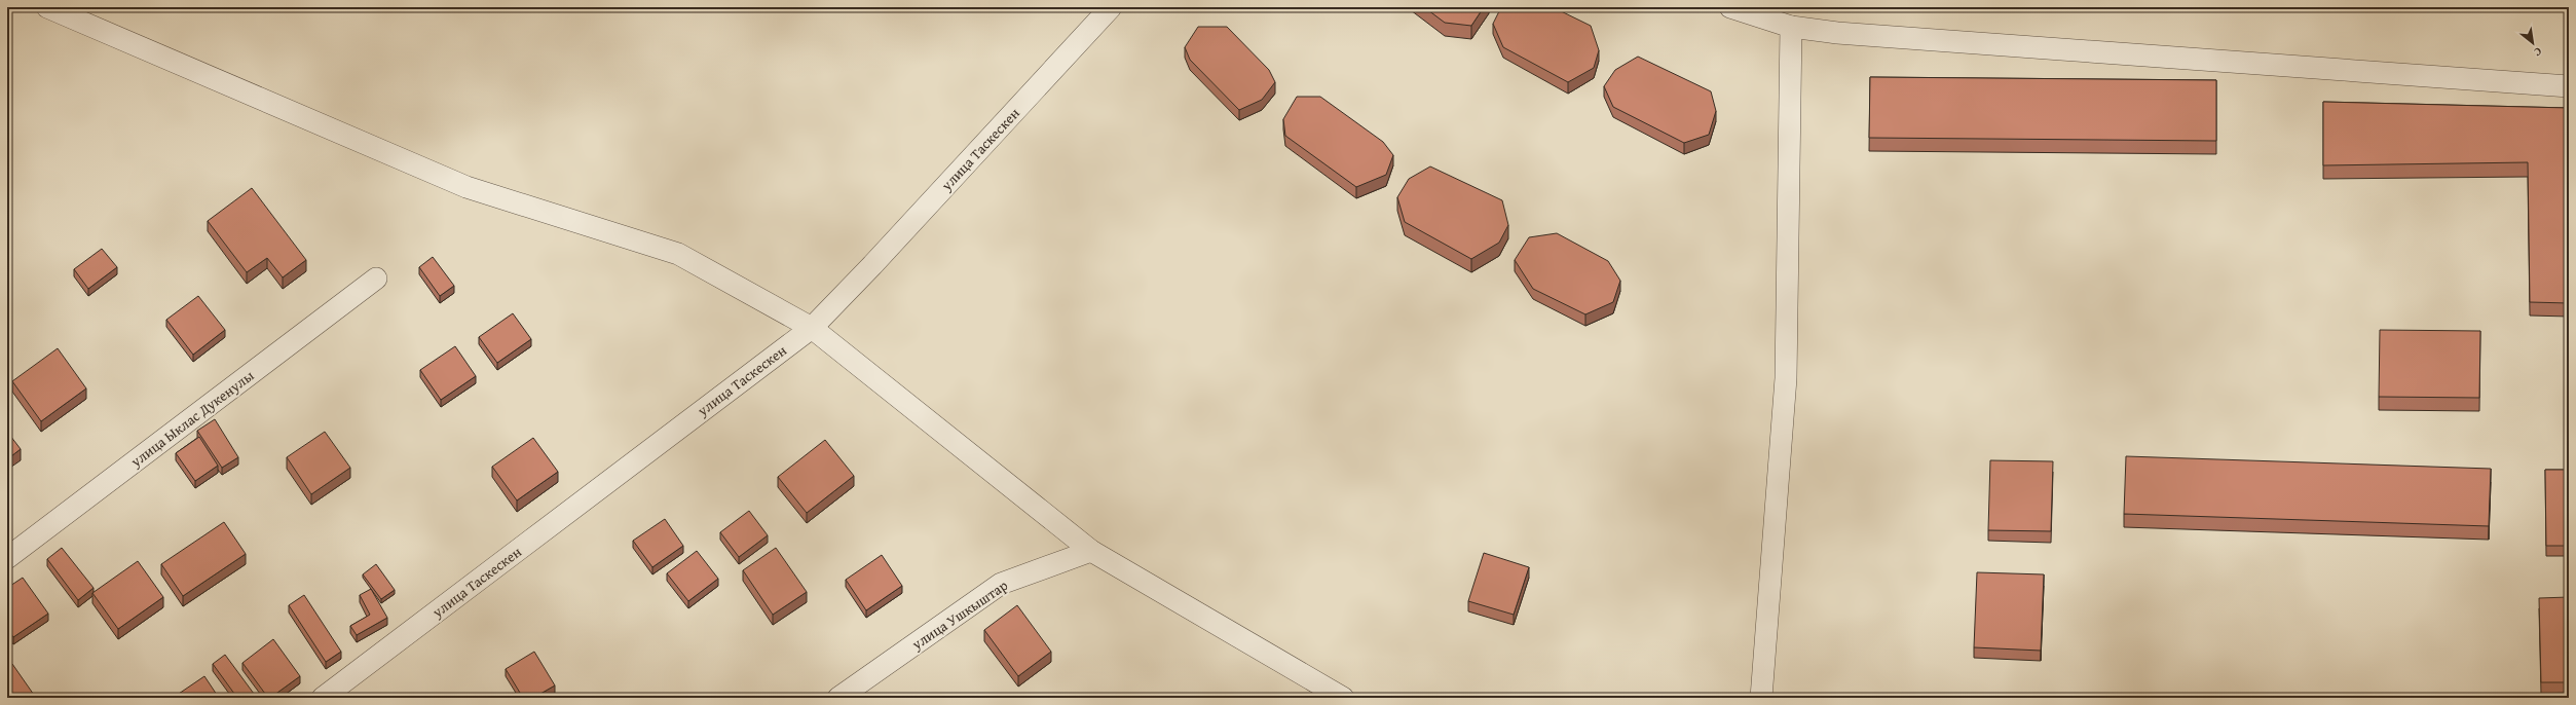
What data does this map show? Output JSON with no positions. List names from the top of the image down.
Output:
{
  "streets": {
    "street": ["улица Таскескен", "улица Ыклас Дукенулы", "улица Ушкыштар"]
  },
  "north": "bottom right"
}
